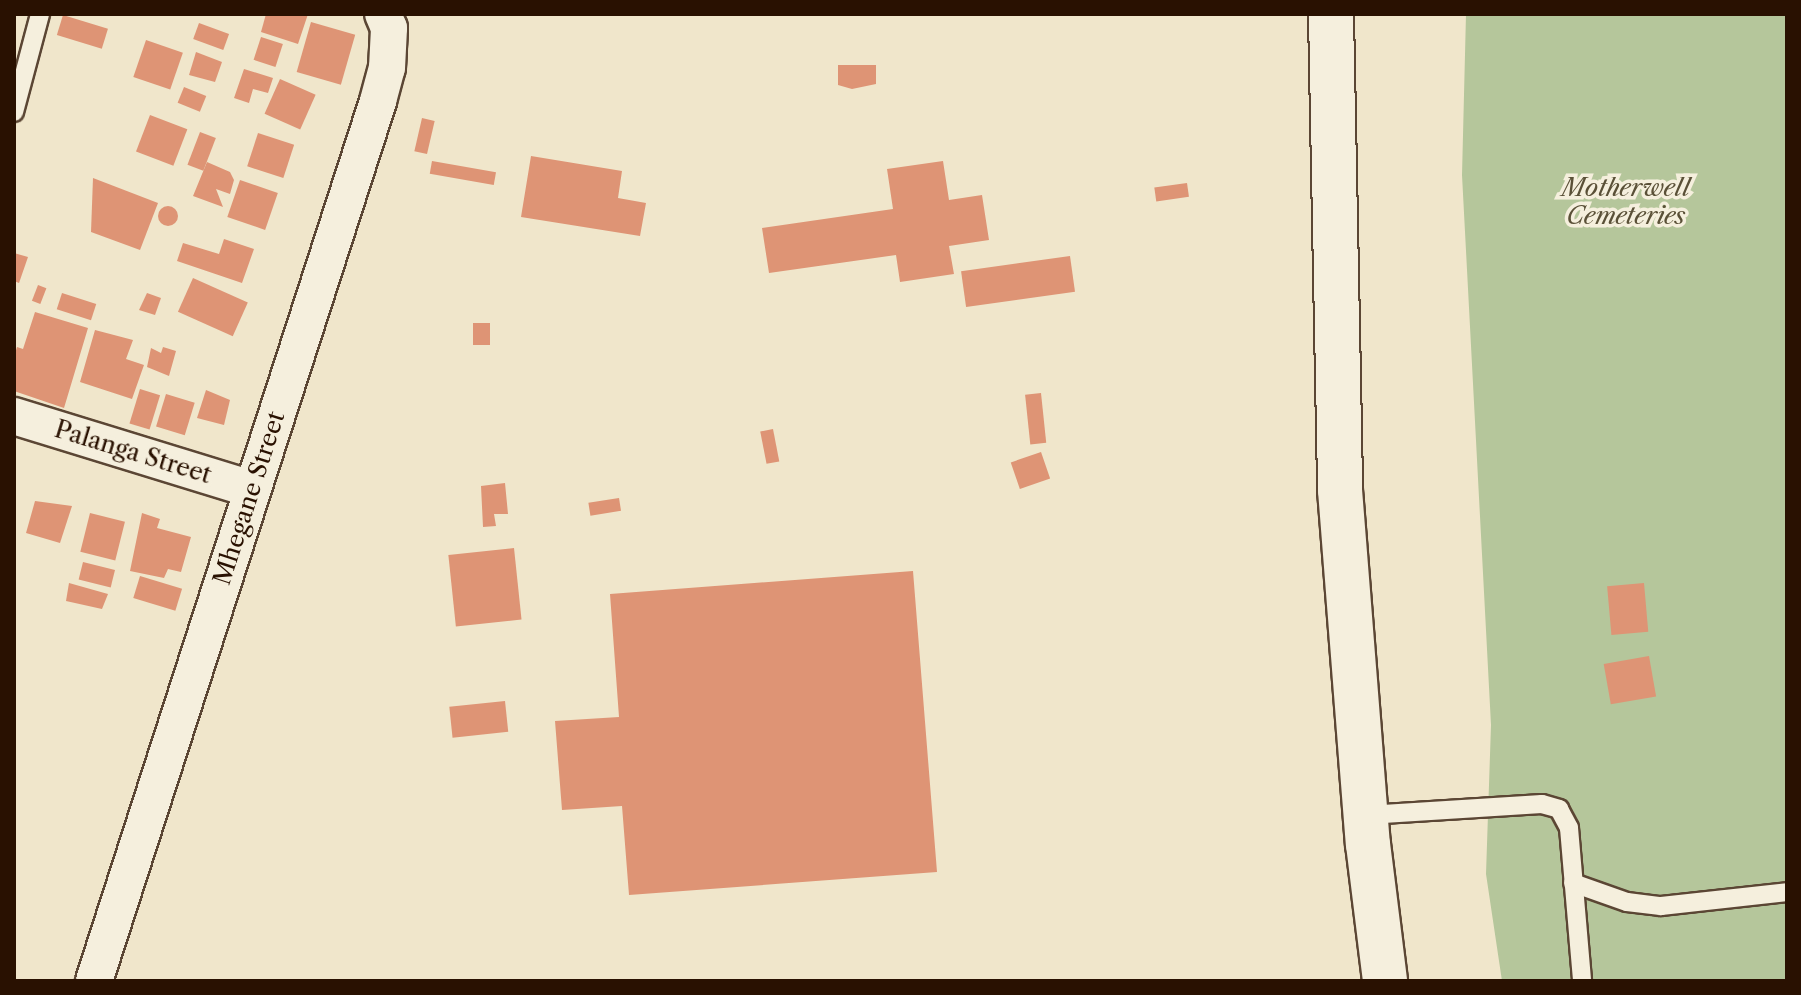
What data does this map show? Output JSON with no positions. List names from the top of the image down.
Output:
{
  "streets": {
    "street": ["Palanga Street", "Mhegane Street"]
  },
  "crossings": [
    ["Palanga Street", "Mhegane Street"]
  ],
  "parks": ["Motherwell Cemeteries"]
}
